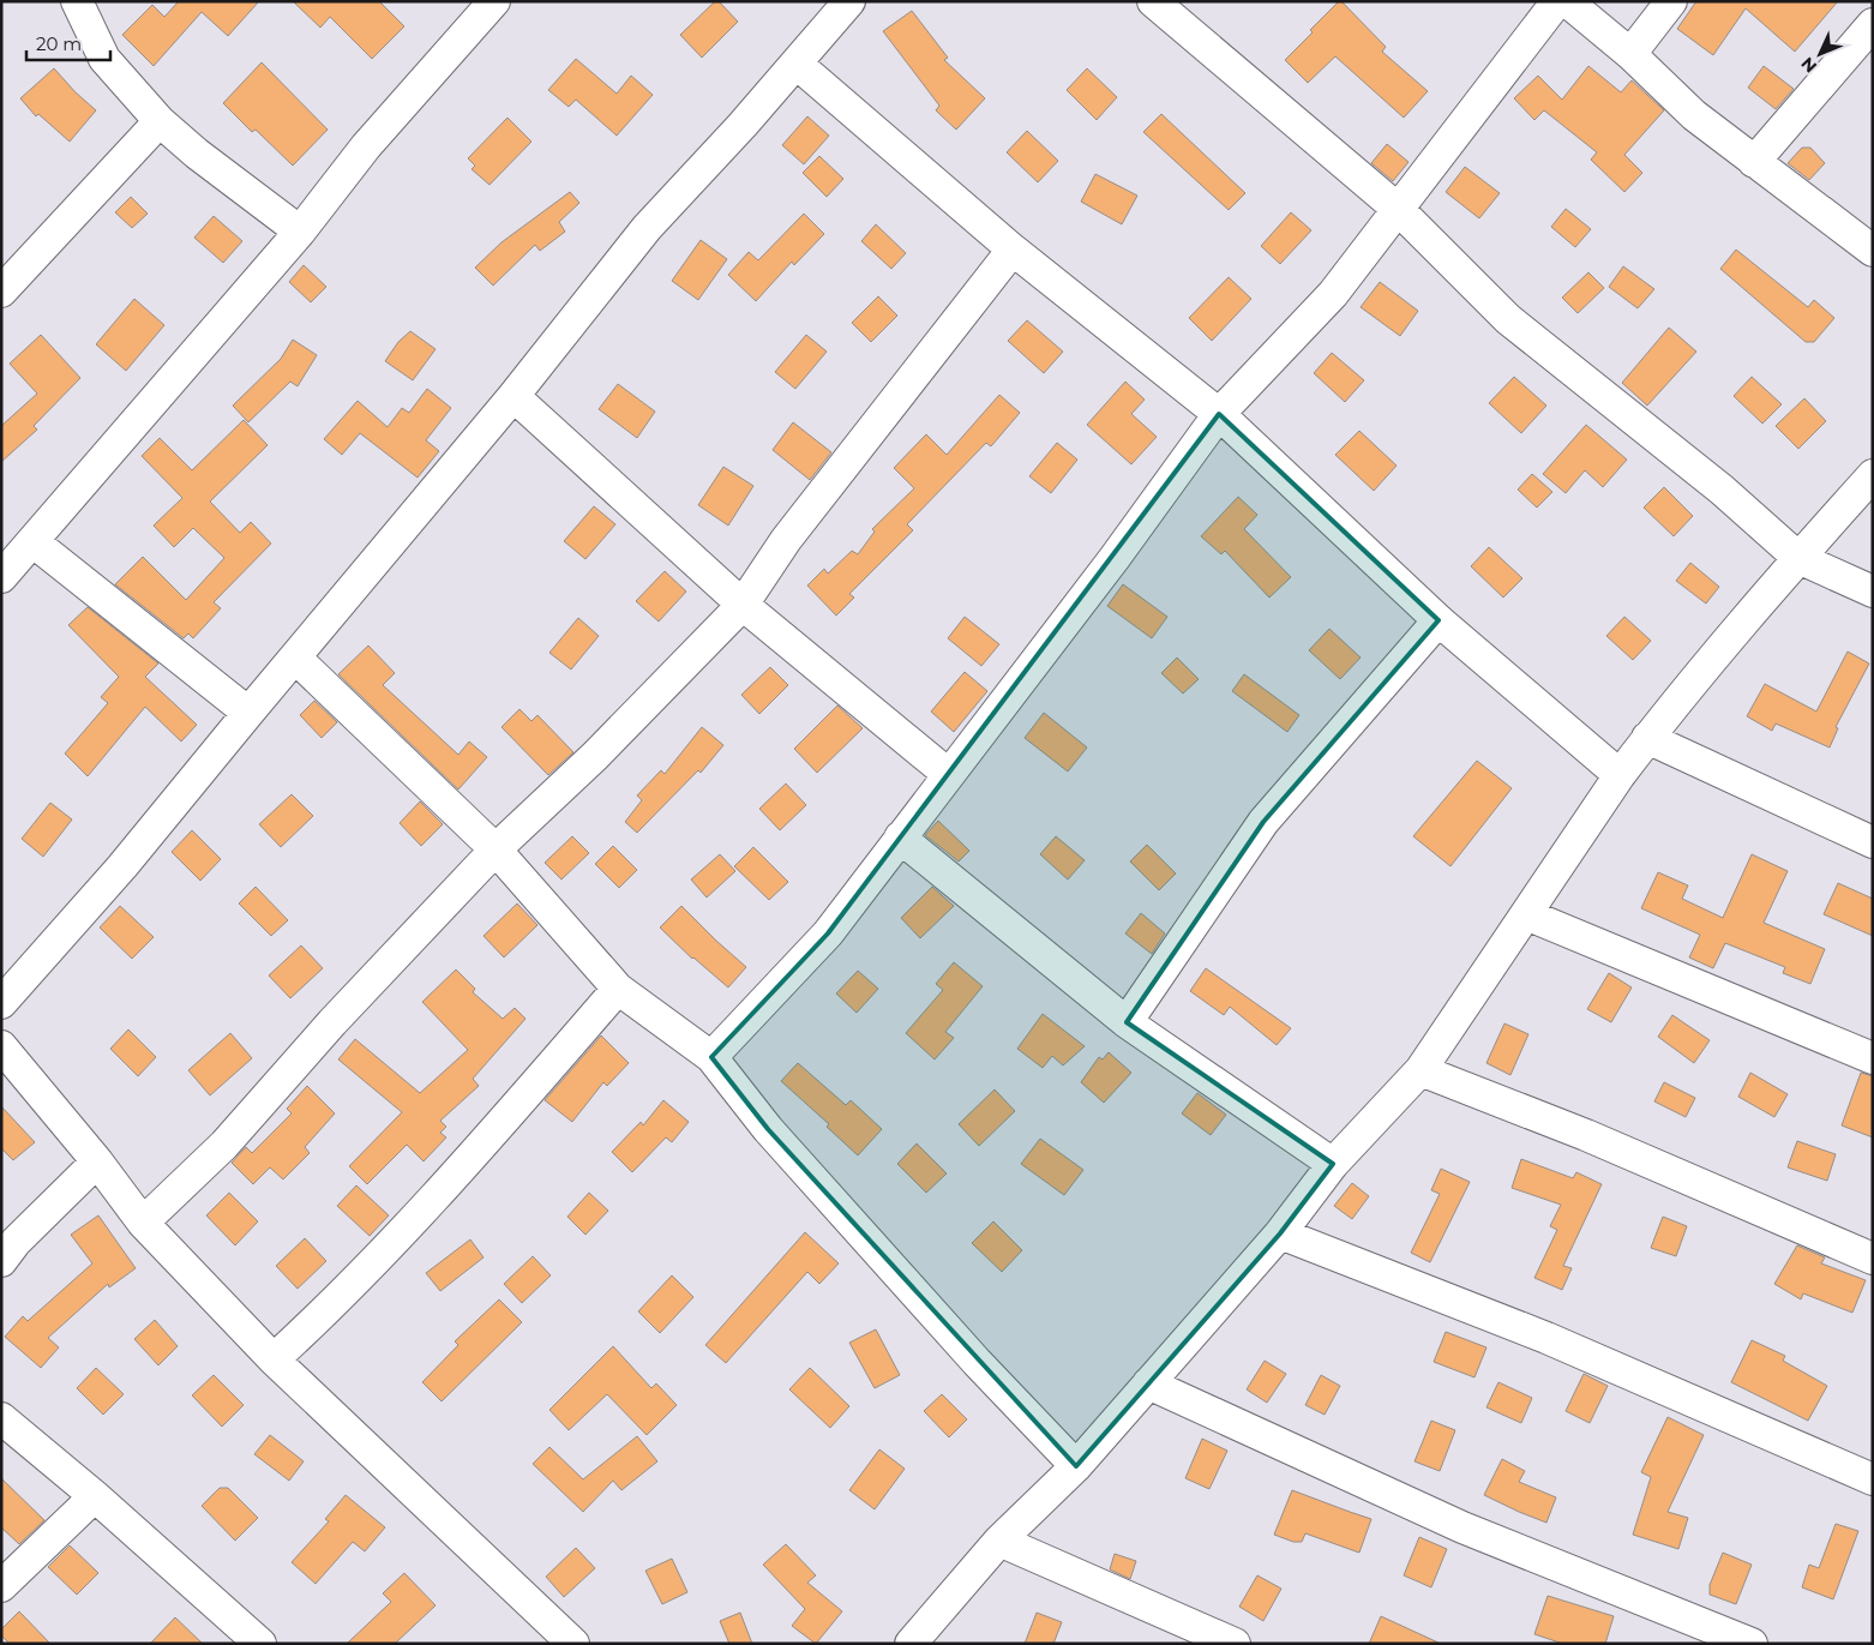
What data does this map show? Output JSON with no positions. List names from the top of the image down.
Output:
{
  "scale_bar": "20 m",
  "north": "bottom left"
}
